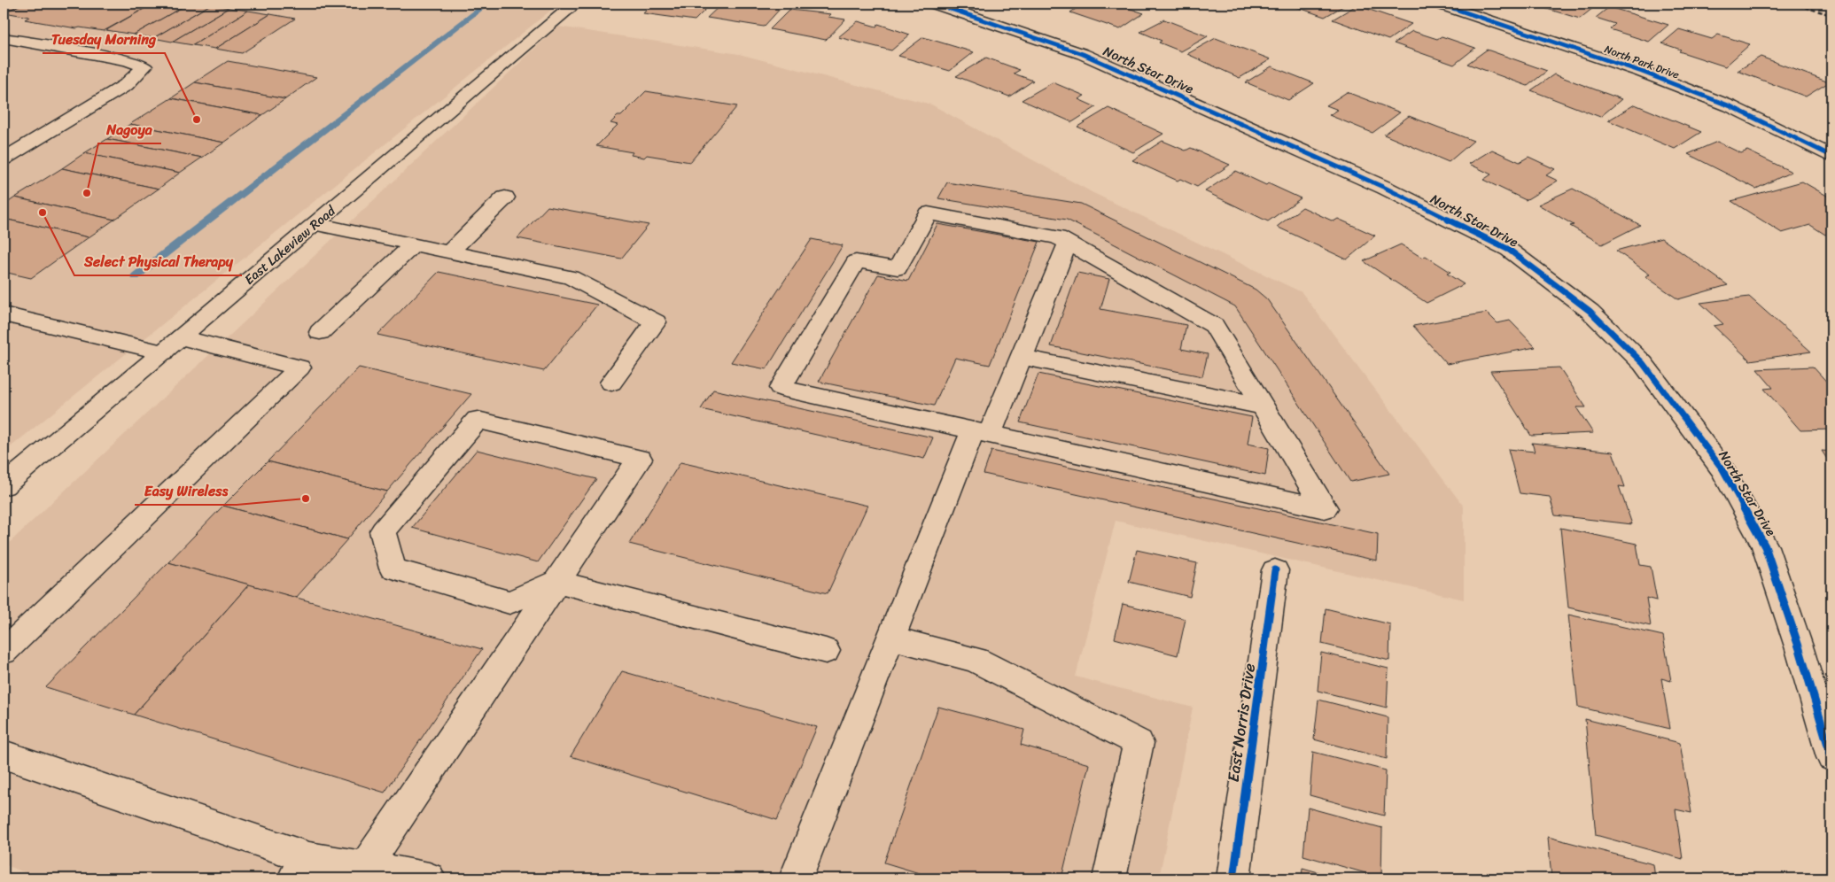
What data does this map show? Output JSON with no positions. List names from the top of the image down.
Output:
{
  "streets": {
    "street": [
      "North Park Drive",
      "North Star Drive",
      "East Lakeview Road",
      "East Norris Drive"
    ]
  },
  "places": [
    "Tuesday Morning",
    "Nagoya",
    "Select Physical Therapy",
    "Easy Wireless"
  ]
}
